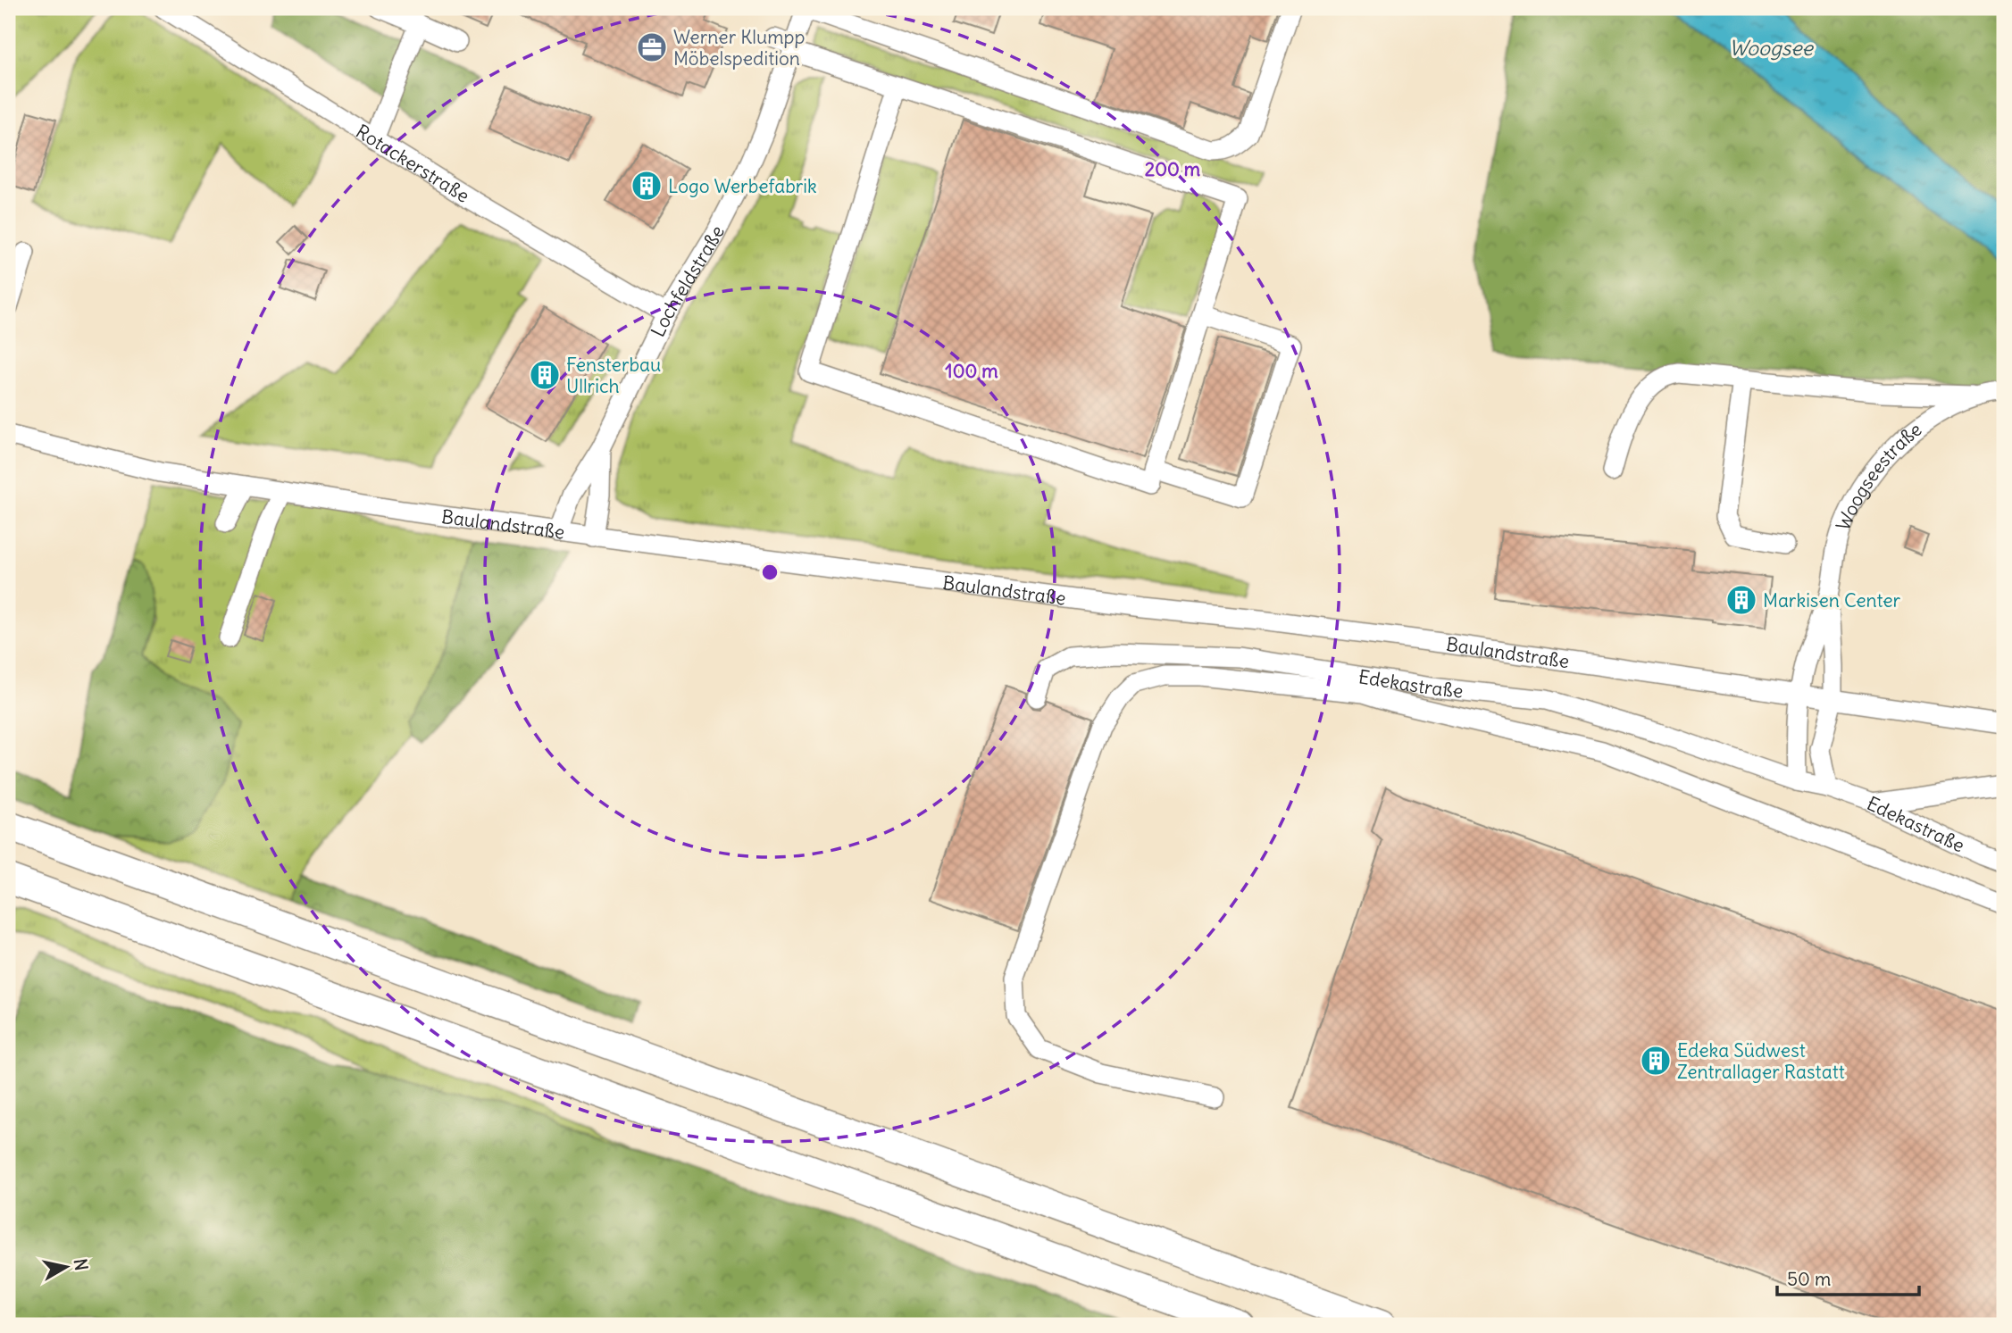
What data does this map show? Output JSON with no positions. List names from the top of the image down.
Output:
{
  "streets": {
    "street": [
      "Rotackerstraße",
      "Lochfeldstraße",
      "Woogseestraße",
      "Baulandstraße",
      "Edekastraße"
    ]
  },
  "crossings": [
    ["Rotackerstraße", "Lochfeldstraße"],
    ["Lochfeldstraße", "Baulandstraße"],
    ["Woogseestraße", "Baulandstraße"]
  ],
  "water": ["Woogsee"],
  "places": {
    "office": ["Werner Klumpp Möbelspedition"],
    "building": [
      "Logo Werbefabrik",
      "Fensterbau Ullrich",
      "Markisen Center",
      "Edeka Südwest Zentrallager Rastatt"
    ]
  },
  "scale_bar": "50 m",
  "north": "right",
  "rings": ["200 m", "100 m"]
}
